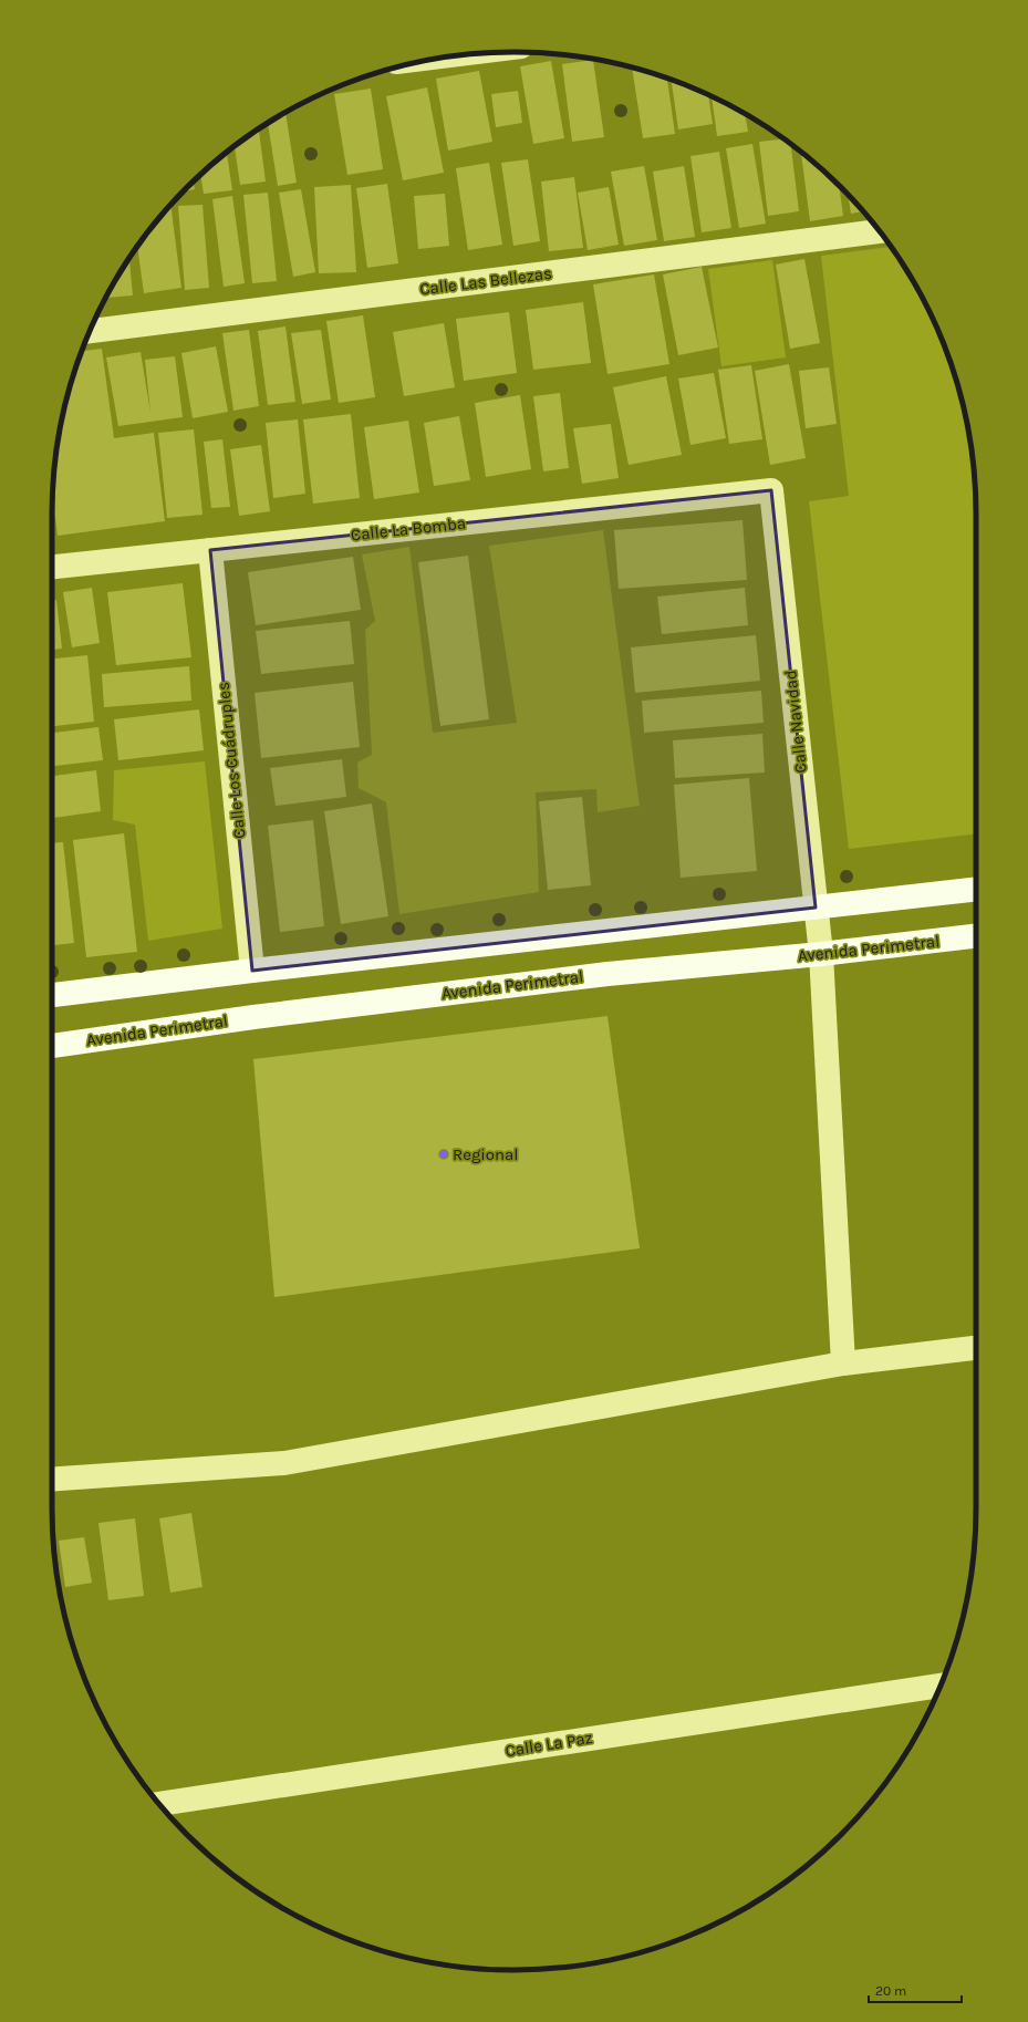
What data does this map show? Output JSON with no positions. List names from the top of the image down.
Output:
{
  "streets": {
    "main road": ["Avenida Perimetral"],
    "street": [
      "Calle Las Bellezas",
      "Calle La Bomba",
      "Calle Navidad",
      "Calle Los Cuádruples",
      "Calle La Paz"
    ]
  },
  "crossings": [
    ["Calle La Bomba", "Calle Navidad"],
    ["Calle La Bomba", "Calle Los Cuádruples"],
    ["Calle Navidad", "Avenida Perimetral"]
  ],
  "places": ["Regional"],
  "scale_bar": "20 m"
}
